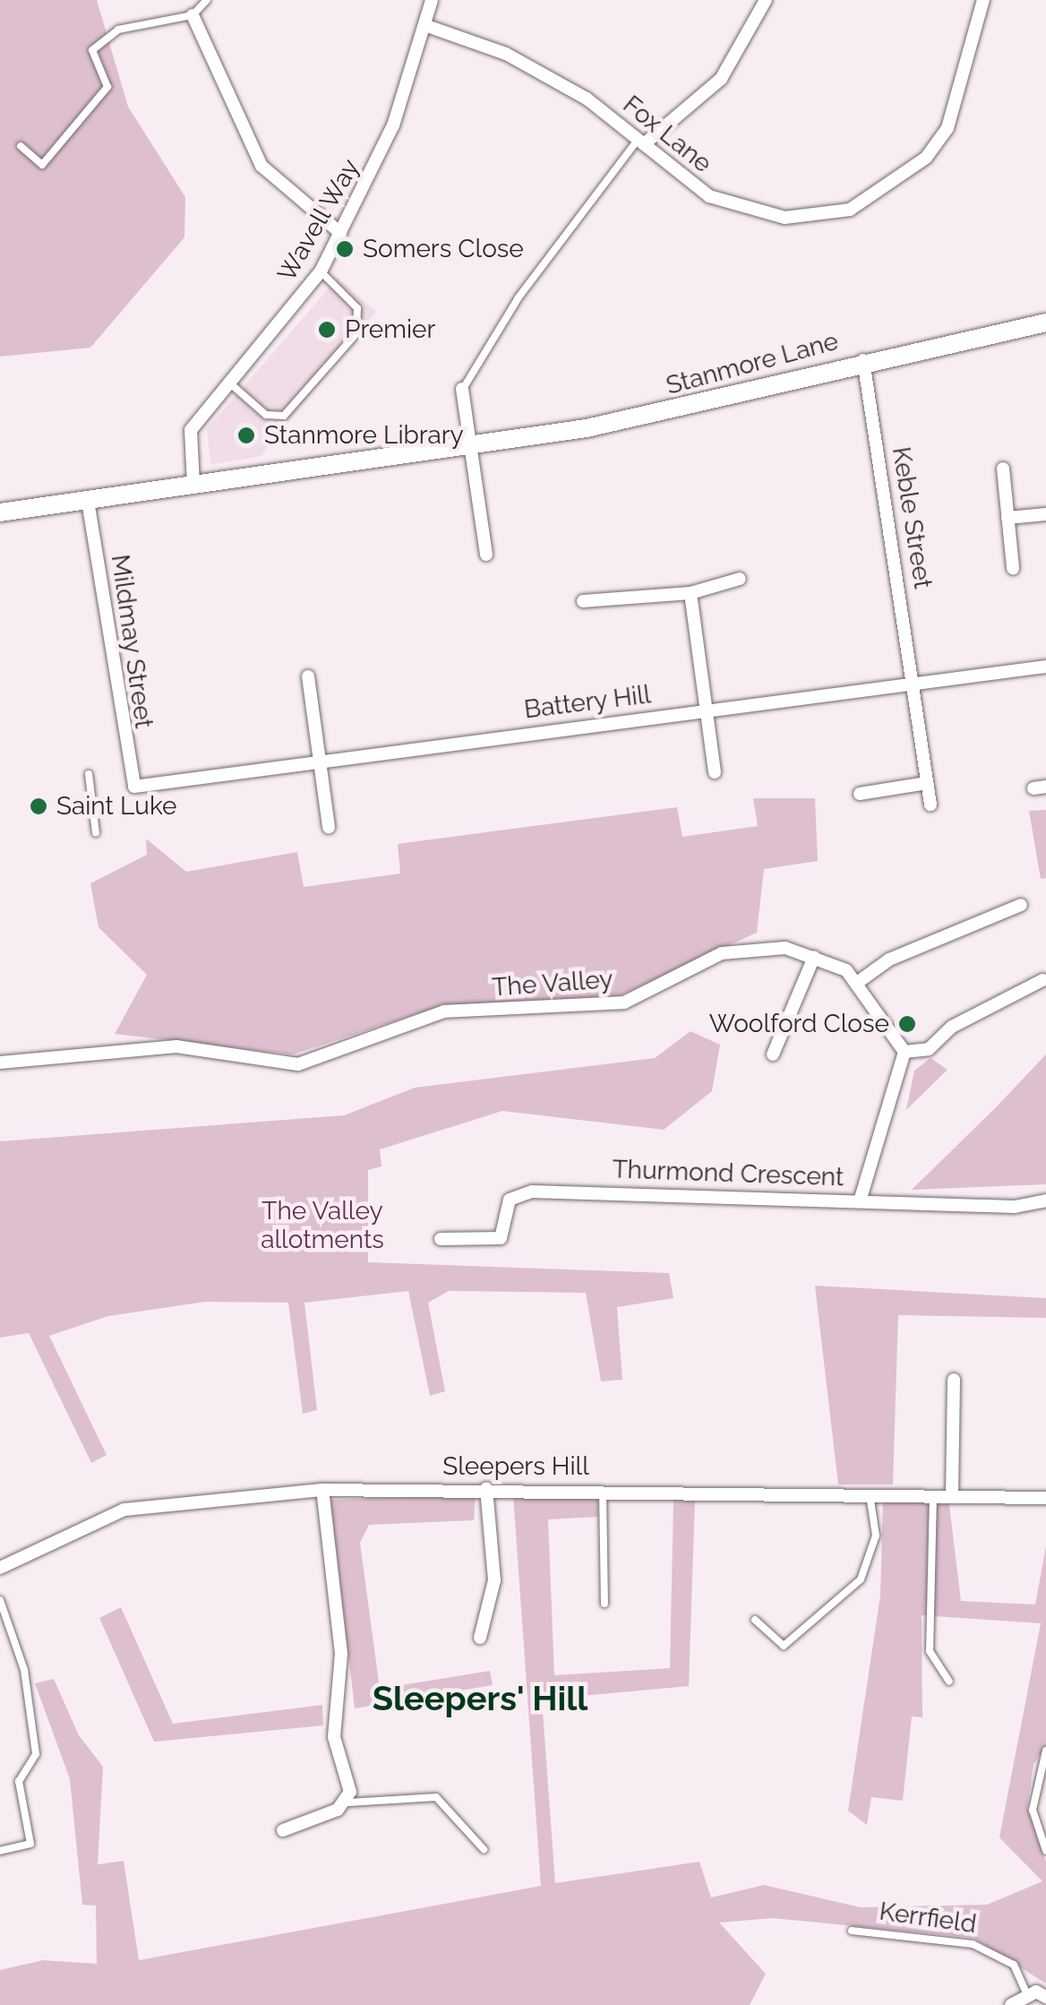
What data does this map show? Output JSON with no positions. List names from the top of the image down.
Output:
{
  "streets": {
    "street": [
      "Fox Lane",
      "Wavell Way",
      "Stanmore Lane",
      "Keble Street",
      "Mildmay Street",
      "Battery Hill",
      "The Valley",
      "Thurmond Crescent",
      "Sleepers Hill"
    ],
    "lane": ["Kerrfield"]
  },
  "crossings": [
    ["Fox Lane", "Wavell Way"],
    ["Wavell Way", "Stanmore Lane"],
    ["Stanmore Lane", "Keble Street"],
    ["Stanmore Lane", "Mildmay Street"],
    ["Keble Street", "Battery Hill"],
    ["Mildmay Street", "Battery Hill"]
  ],
  "districts": ["Sleepers' Hill"],
  "parks": ["The Valley allotments"],
  "places": [
    "Somers Close",
    "Premier",
    "Stanmore Library",
    "Saint Luke",
    "Woolford Close"
  ]
}
